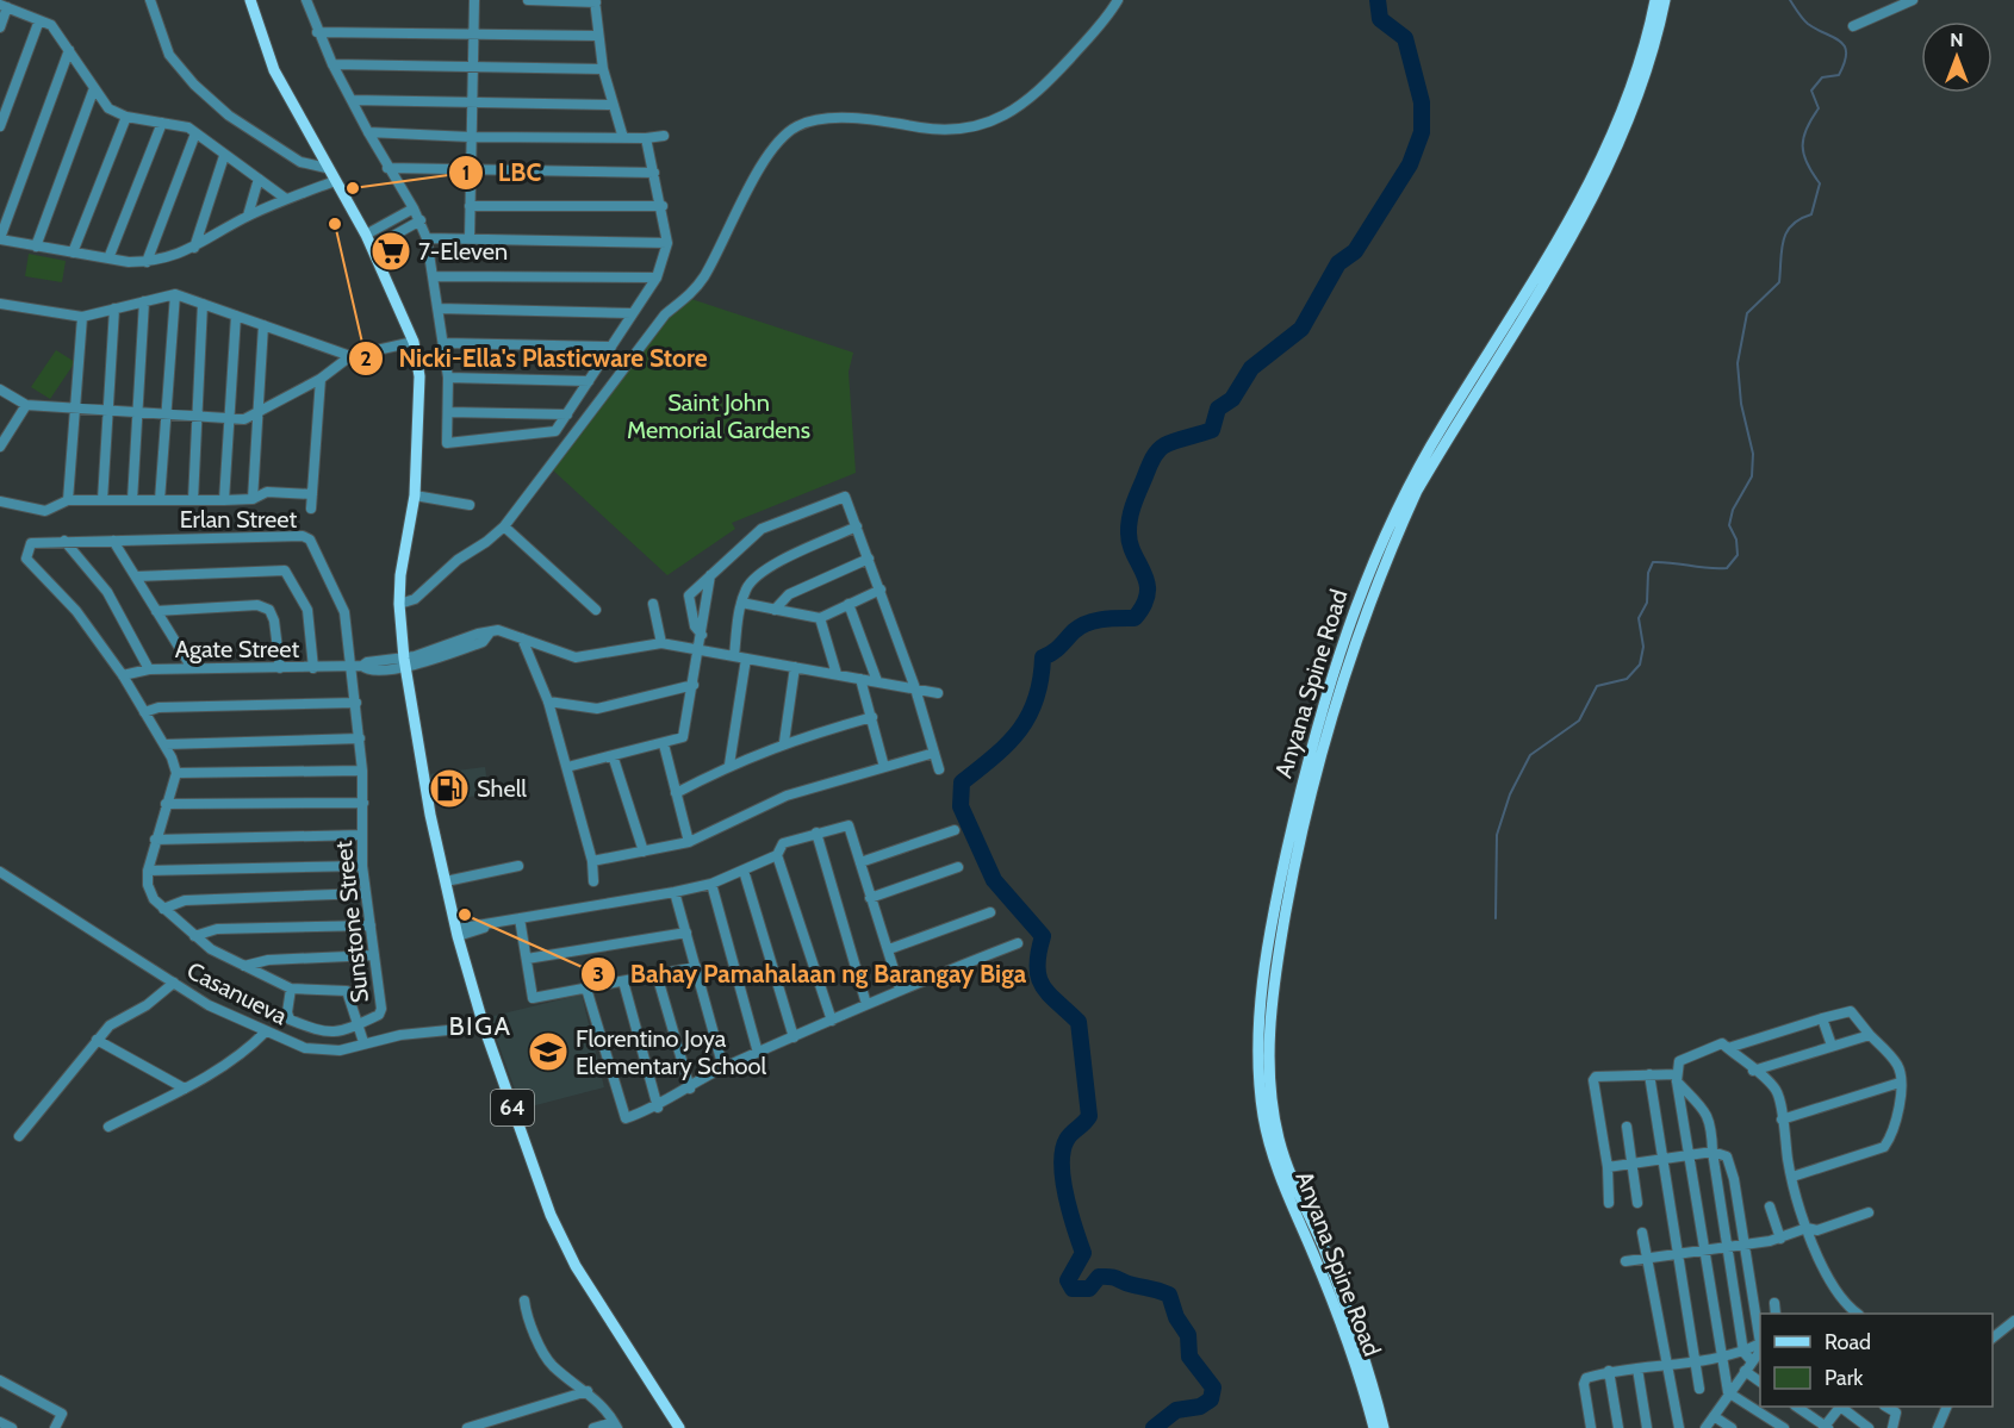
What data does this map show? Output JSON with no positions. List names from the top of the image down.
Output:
{
  "streets": {
    "main road": ["Anyana Spine Road", "64"],
    "street": [
      "Erlan Street",
      "Agate Street",
      "Sunstone Street",
      "Casanueva"
    ]
  },
  "crossings": [
    ["Erlan Street", "Agate Street"],
    ["Erlan Street", "Sunstone Street"],
    ["Agate Street", "Sunstone Street"],
    ["Agate Street", "64"],
    ["Casanueva", "64"]
  ],
  "districts": ["BIGA"],
  "parks": ["Saint John Memorial Gardens"],
  "places": {
    "other": ["LBC", "Nicki-Ella's Plasticware Store", "Bahay Pamahalaan ng Barangay Biga"],
    "supermarket": ["7-Eleven"],
    "fuel station": ["Shell"],
    "school or university": ["Florentino Joya Elementary School"]
  },
  "legend": ["Road", "Park"],
  "north": "top"
}
